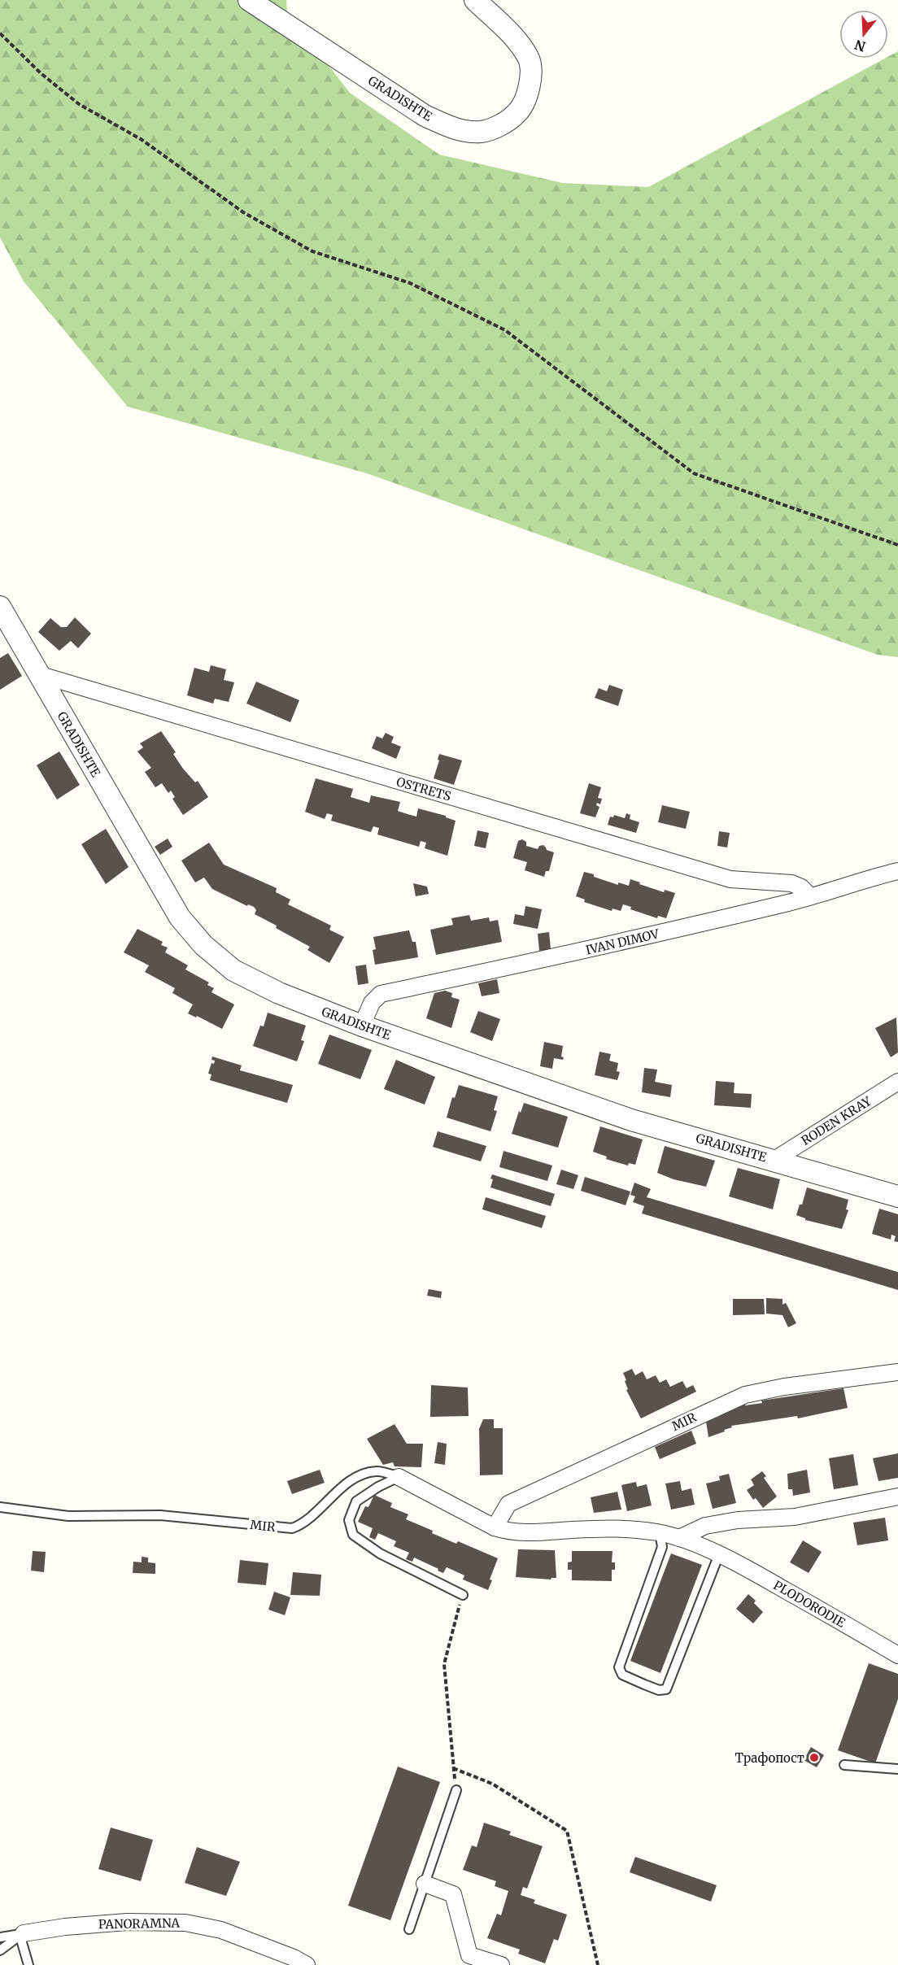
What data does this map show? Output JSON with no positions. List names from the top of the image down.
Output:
{
  "streets": {
    "street": [
      "GRADISHTE",
      "OSTRETS",
      "IVAN DIMOV",
      "RODEN KRAY",
      "MIR",
      "PLODORODIE",
      "PANORAMNA"
    ]
  },
  "crossings": [
    ["GRADISHTE", "OSTRETS"],
    ["GRADISHTE", "IVAN DIMOV"],
    ["GRADISHTE", "RODEN KRAY"],
    ["OSTRETS", "IVAN DIMOV"],
    ["MIR", "PLODORODIE"]
  ],
  "places": ["Трафопост"],
  "north": "bottom"
}
